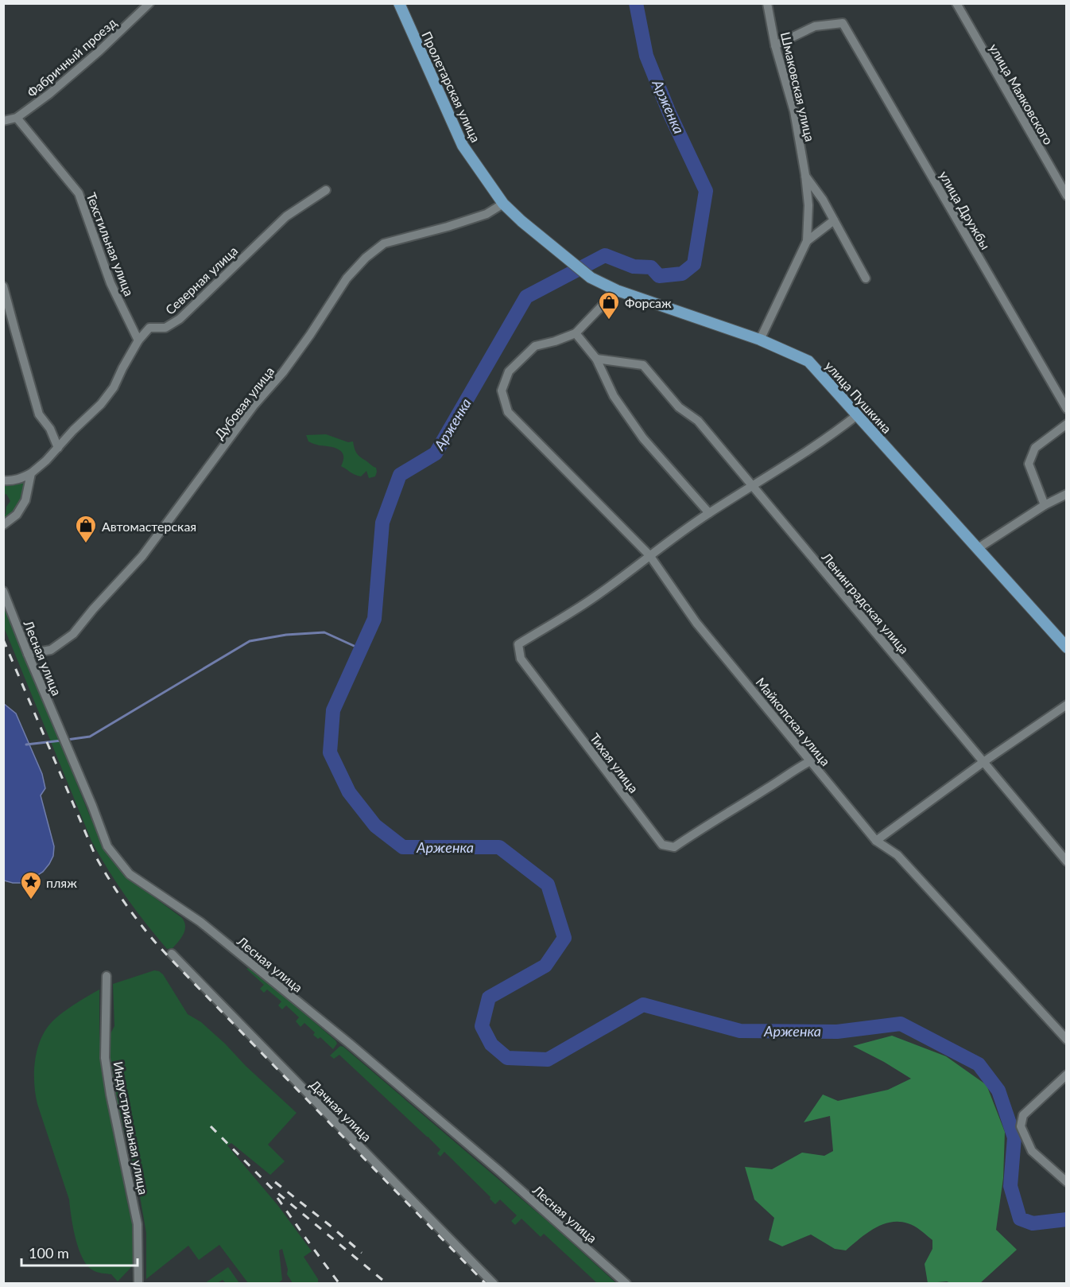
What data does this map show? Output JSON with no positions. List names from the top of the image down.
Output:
{
  "streets": {
    "main road": ["Пролетарская улица", "улица Пушкина"],
    "street": [
      "Фабричный проезд",
      "Шмаковская улица",
      "улица Маяковского",
      "улица Дружбы",
      "Техстильная улица",
      "Северная улица",
      "Дубовая улица",
      "Ленинградская улица",
      "Лесная улица",
      "Майкопская улица",
      "Тихая улица",
      "Дачная улица",
      "Индустриальная улица"
    ]
  },
  "crossings": [
    ["Фабричный проезд", "Техстильная улица"],
    ["Пролетарская улица", "улица Пушкина"],
    ["Пролетарская улица", "Дубовая улица"],
    ["Шмаковская улица", "улица Дружбы"],
    ["Шмаковская улица", "улица Пушкина"],
    ["Техстильная улица", "Северная улица"],
    ["Дубовая улица", "Лесная улица"],
    ["Майкопская улица", "Тихая улица"]
  ],
  "water": ["Арженка"],
  "places": {
    "shop": ["Форсаж", "Автомастерская"],
    "place": ["пляж"]
  },
  "scale_bar": "100 m"
}
